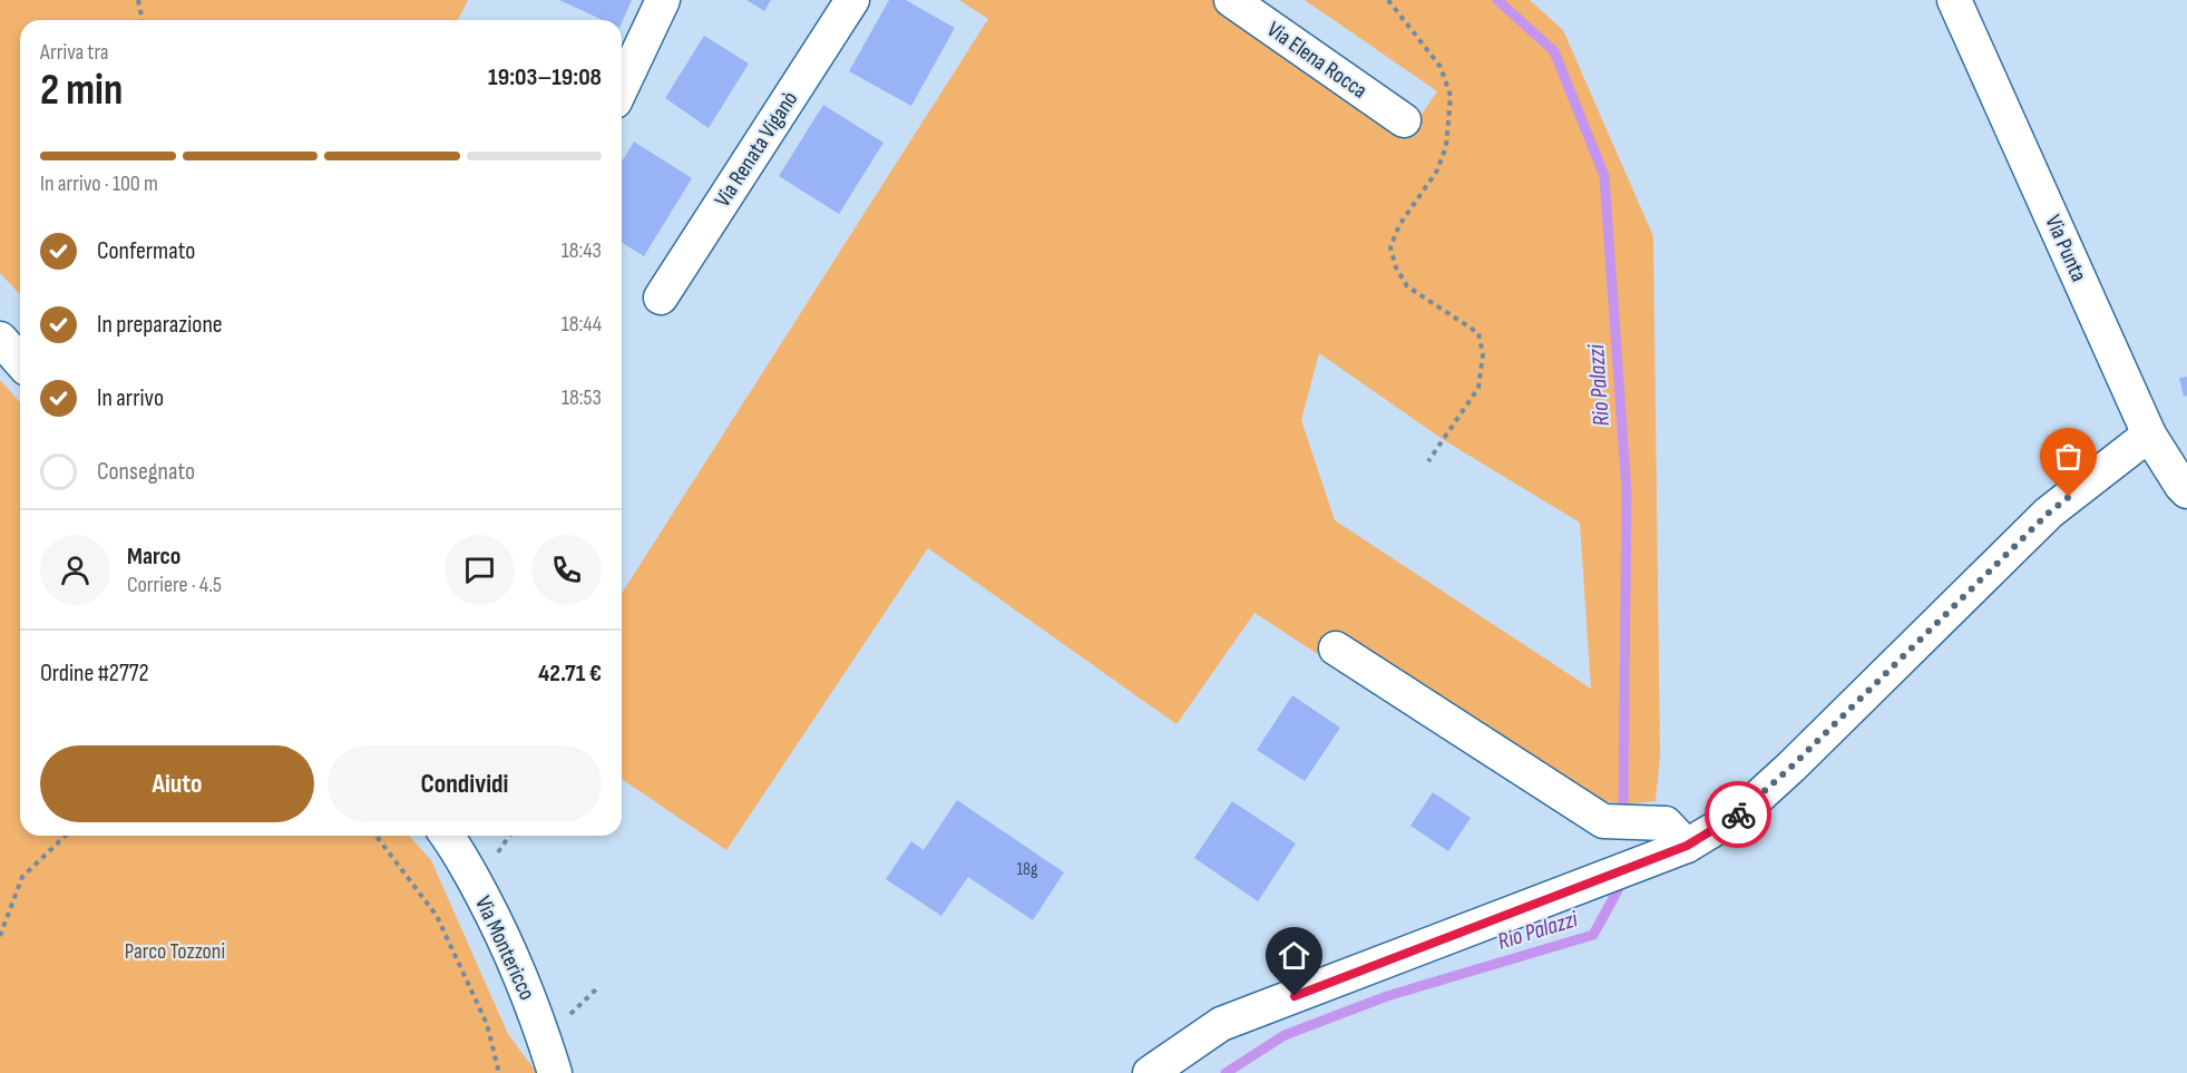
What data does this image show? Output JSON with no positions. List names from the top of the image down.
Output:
{
  "streets": {
    "street": [
      "Via Elena Rocca",
      "Via Renata Viganò",
      "Via Punta",
      "Via Montericco"
    ]
  },
  "water": ["Rio Palazzi"],
  "parks": ["Parco Tozzoni"],
  "house_numbers": ["18g"],
  "page": {
    "heading": ["2 min", "Arriva tra", "19:03–19:08"],
    "panel": [
      "Marco",
      "Corriere · 4.5",
      "Ordine #2772",
      "42.71 €"
    ],
    "bar": "In arrivo · 100 m",
    "list": [
      ["Confermato", "18:43"],
      ["In preparazione", "18:44"],
      ["In arrivo", "18:53"],
      "Consegnato"
    ],
    "buttons": ["Aiuto", "Condividi"]
  }
}
